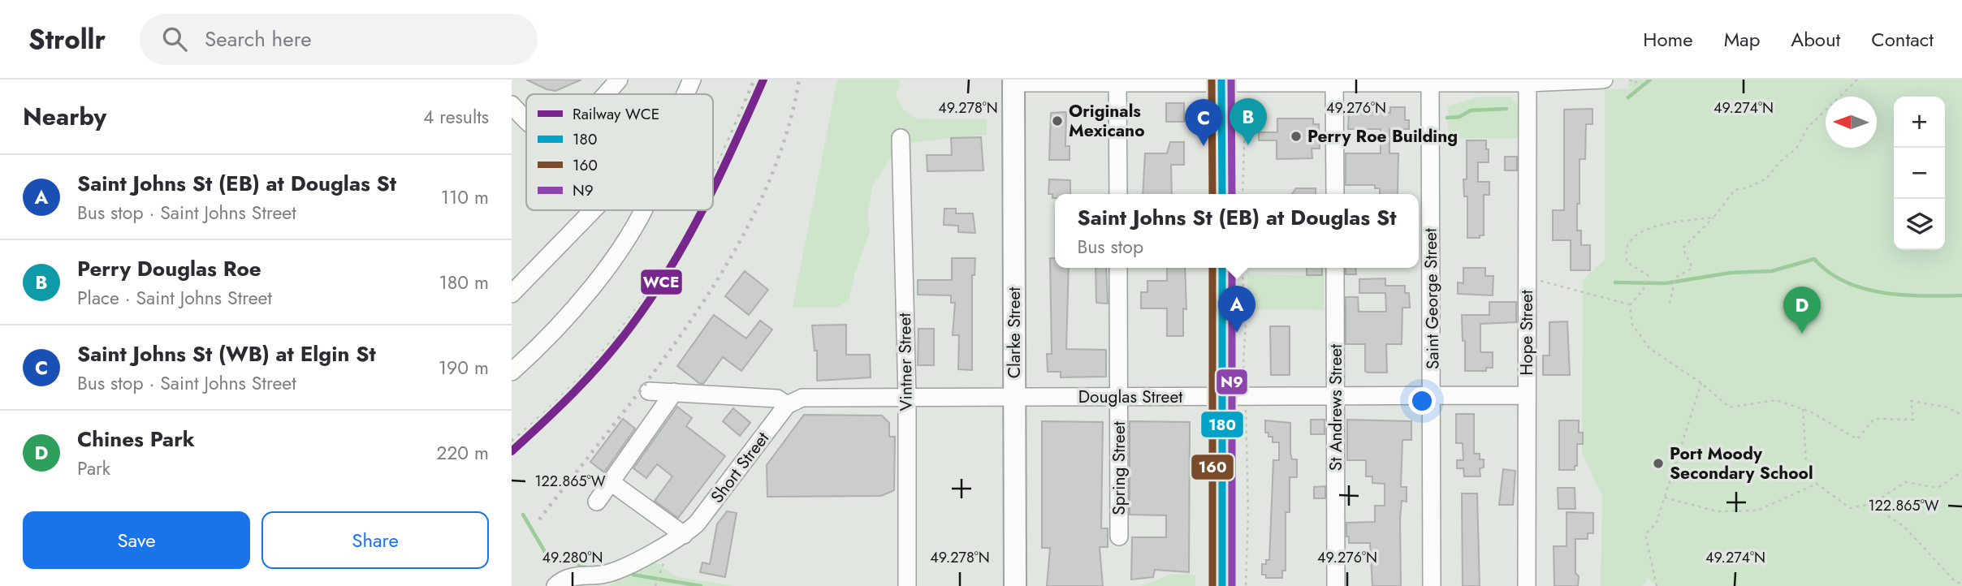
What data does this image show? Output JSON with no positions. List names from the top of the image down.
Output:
{
  "streets": {
    "main road": ["Clarke Street"],
    "street": [
      "Saint George Street",
      "Hope Street",
      "Vintner Street",
      "Douglas Street",
      "St Andrews Street",
      "Short Street",
      "Spring Street"
    ]
  },
  "crossings": [
    ["Saint George Street", "Douglas Street"],
    ["Clarke Street", "Douglas Street"],
    ["Hope Street", "Douglas Street"],
    ["Vintner Street", "Douglas Street"],
    ["Douglas Street", "St Andrews Street"],
    ["Douglas Street", "Short Street"],
    ["Douglas Street", "Spring Street"]
  ],
  "places": ["Originals Mexicano", "Perry Roe Building", "Port Moody Secondary School"],
  "lines": [
    "rail line WCE",
    "transit line 180",
    "transit line 160",
    "transit line N9"
  ],
  "legend": [
    "Railway WCE",
    "180",
    "160",
    "N9"
  ],
  "north": "left",
  "page": {
    "header": "Strollr",
    "search": "Search here",
    "nav": [
      "Home",
      "Map",
      "About",
      "Contact"
    ],
    "heading": ["Nearby", "4 results"],
    "map_buttons": ["+", "−"],
    "pins": [
      "B",
      "C",
      "A",
      "D"
    ],
    "list": [
      {
        "mark": "A",
        "name": "Saint Johns St (EB) at Douglas St",
        "note": "Bus stop · Saint Johns Street",
        "value": "110 m"
      },
      {
        "mark": "B",
        "name": "Perry Douglas Roe",
        "note": "Place · Saint Johns Street",
        "value": "180 m"
      },
      {
        "mark": "C",
        "name": "Saint Johns St (WB) at Elgin St",
        "note": "Bus stop · Saint Johns Street",
        "value": "190 m"
      },
      {
        "mark": "D",
        "name": "Chines Park",
        "note": "Park",
        "value": "220 m"
      }
    ],
    "popup": ["Saint Johns St (EB) at Douglas St", "Bus stop"],
    "buttons": ["Save", "Share"]
  },
  "coordinates": [
    "49.278°N",
    "49.276°N",
    "49.274°N",
    "122.865°W",
    "49.280°N"
  ]
}
